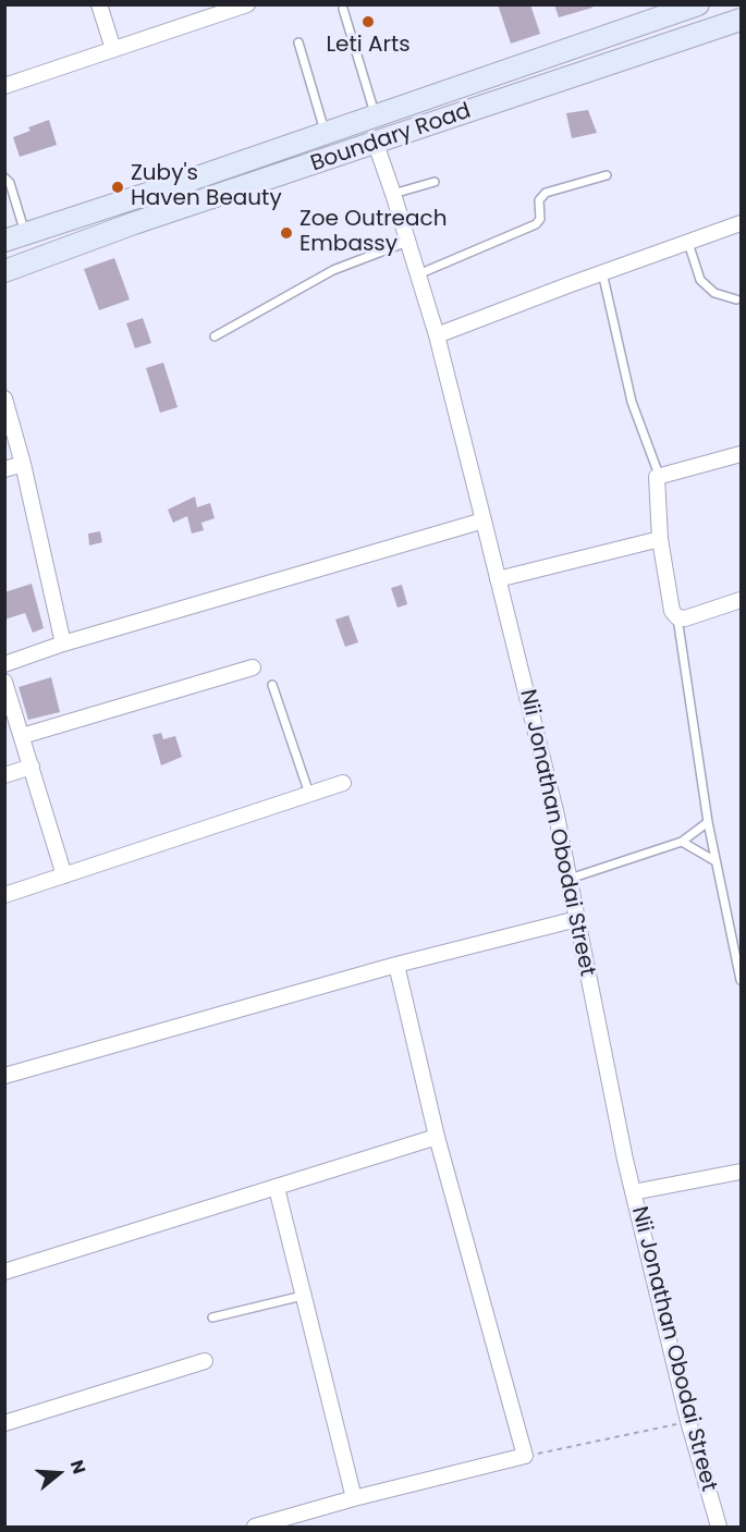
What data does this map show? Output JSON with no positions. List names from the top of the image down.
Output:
{
  "streets": {
    "main road": ["Boundary Road"],
    "street": ["Nii Jonathan Obodai Street"]
  },
  "crossings": [
    ["Boundary Road", "Nii Jonathan Obodai Street"]
  ],
  "places": ["Leti Arts", "Zuby's Haven Beauty", "Zoe Outreach Embassy"],
  "north": "right"
}
